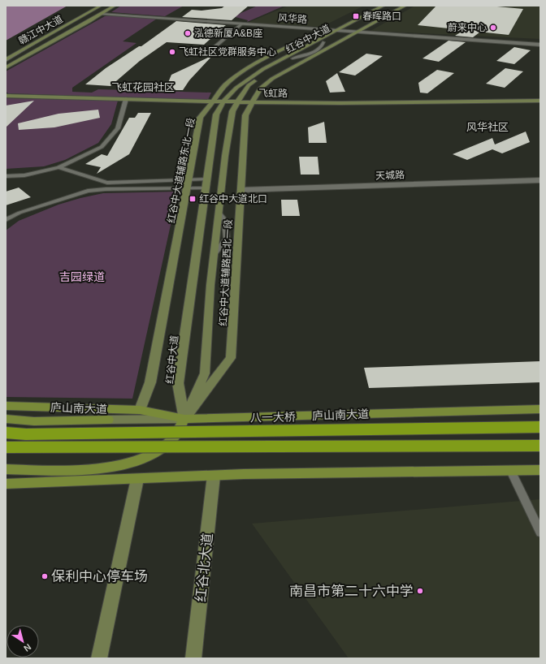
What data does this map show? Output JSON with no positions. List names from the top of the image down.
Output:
{
  "streets": {
    "highway": ["八一大桥"],
    "main road": ["庐山南大道"],
    "street": [
      "风华路",
      "赣江中大道",
      "红谷中大道",
      "飞虹路",
      "红谷中大道辅路东北一段",
      "天城路",
      "红谷中大道辅路西北一段",
      "红谷北大道"
    ]
  },
  "crossings": [
    ["风华路", "红谷中大道"],
    ["风华路", "红谷中大道辅路东北一段"],
    ["风华路", "红谷中大道辅路西北一段"],
    ["红谷中大道", "飞虹路"],
    ["红谷中大道", "红谷中大道辅路西北一段"],
    ["红谷中大道", "庐山南大道"],
    ["飞虹路", "红谷中大道辅路东北一段"],
    ["飞虹路", "红谷中大道辅路西北一段"],
    ["红谷中大道辅路东北一段", "庐山南大道"],
    ["天城路", "红谷中大道辅路西北一段"],
    ["红谷中大道辅路西北一段", "庐山南大道"]
  ],
  "districts": ["飞虹花园社区", "风华社区"],
  "parks": ["吉园绿道"],
  "places": {
    "transit": ["春晖路口", "红谷中大道北口"],
    "other": [
      "蔚来中心",
      "泓德新厦A&B座",
      "飞虹社区党群服务中心",
      "保利中心停车场",
      "南昌市第二十六中学"
    ]
  },
  "north": "bottom right"
}
